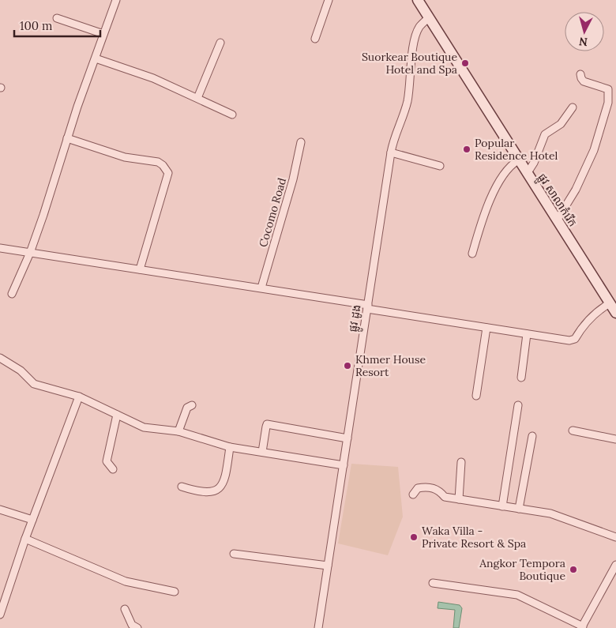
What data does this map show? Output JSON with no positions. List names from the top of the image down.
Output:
{
  "streets": {
    "street": ["ផ្លូវ សាលាកំរើក", "Cocomo Road", "ផ្លូវ ដូង"]
  },
  "crossings": [
    ["ផ្លូវ សាលាកំរើក", "ផ្លូវ ដូង"]
  ],
  "places": [
    "Suorkear Boutique Hotel and Spa",
    "Popular Residence Hotel",
    "Khmer House Resort",
    "Waka Villa - Private Resort & Spa",
    "Angkor Tempora Boutique"
  ],
  "scale_bar": "100 m",
  "north": "bottom"
}
